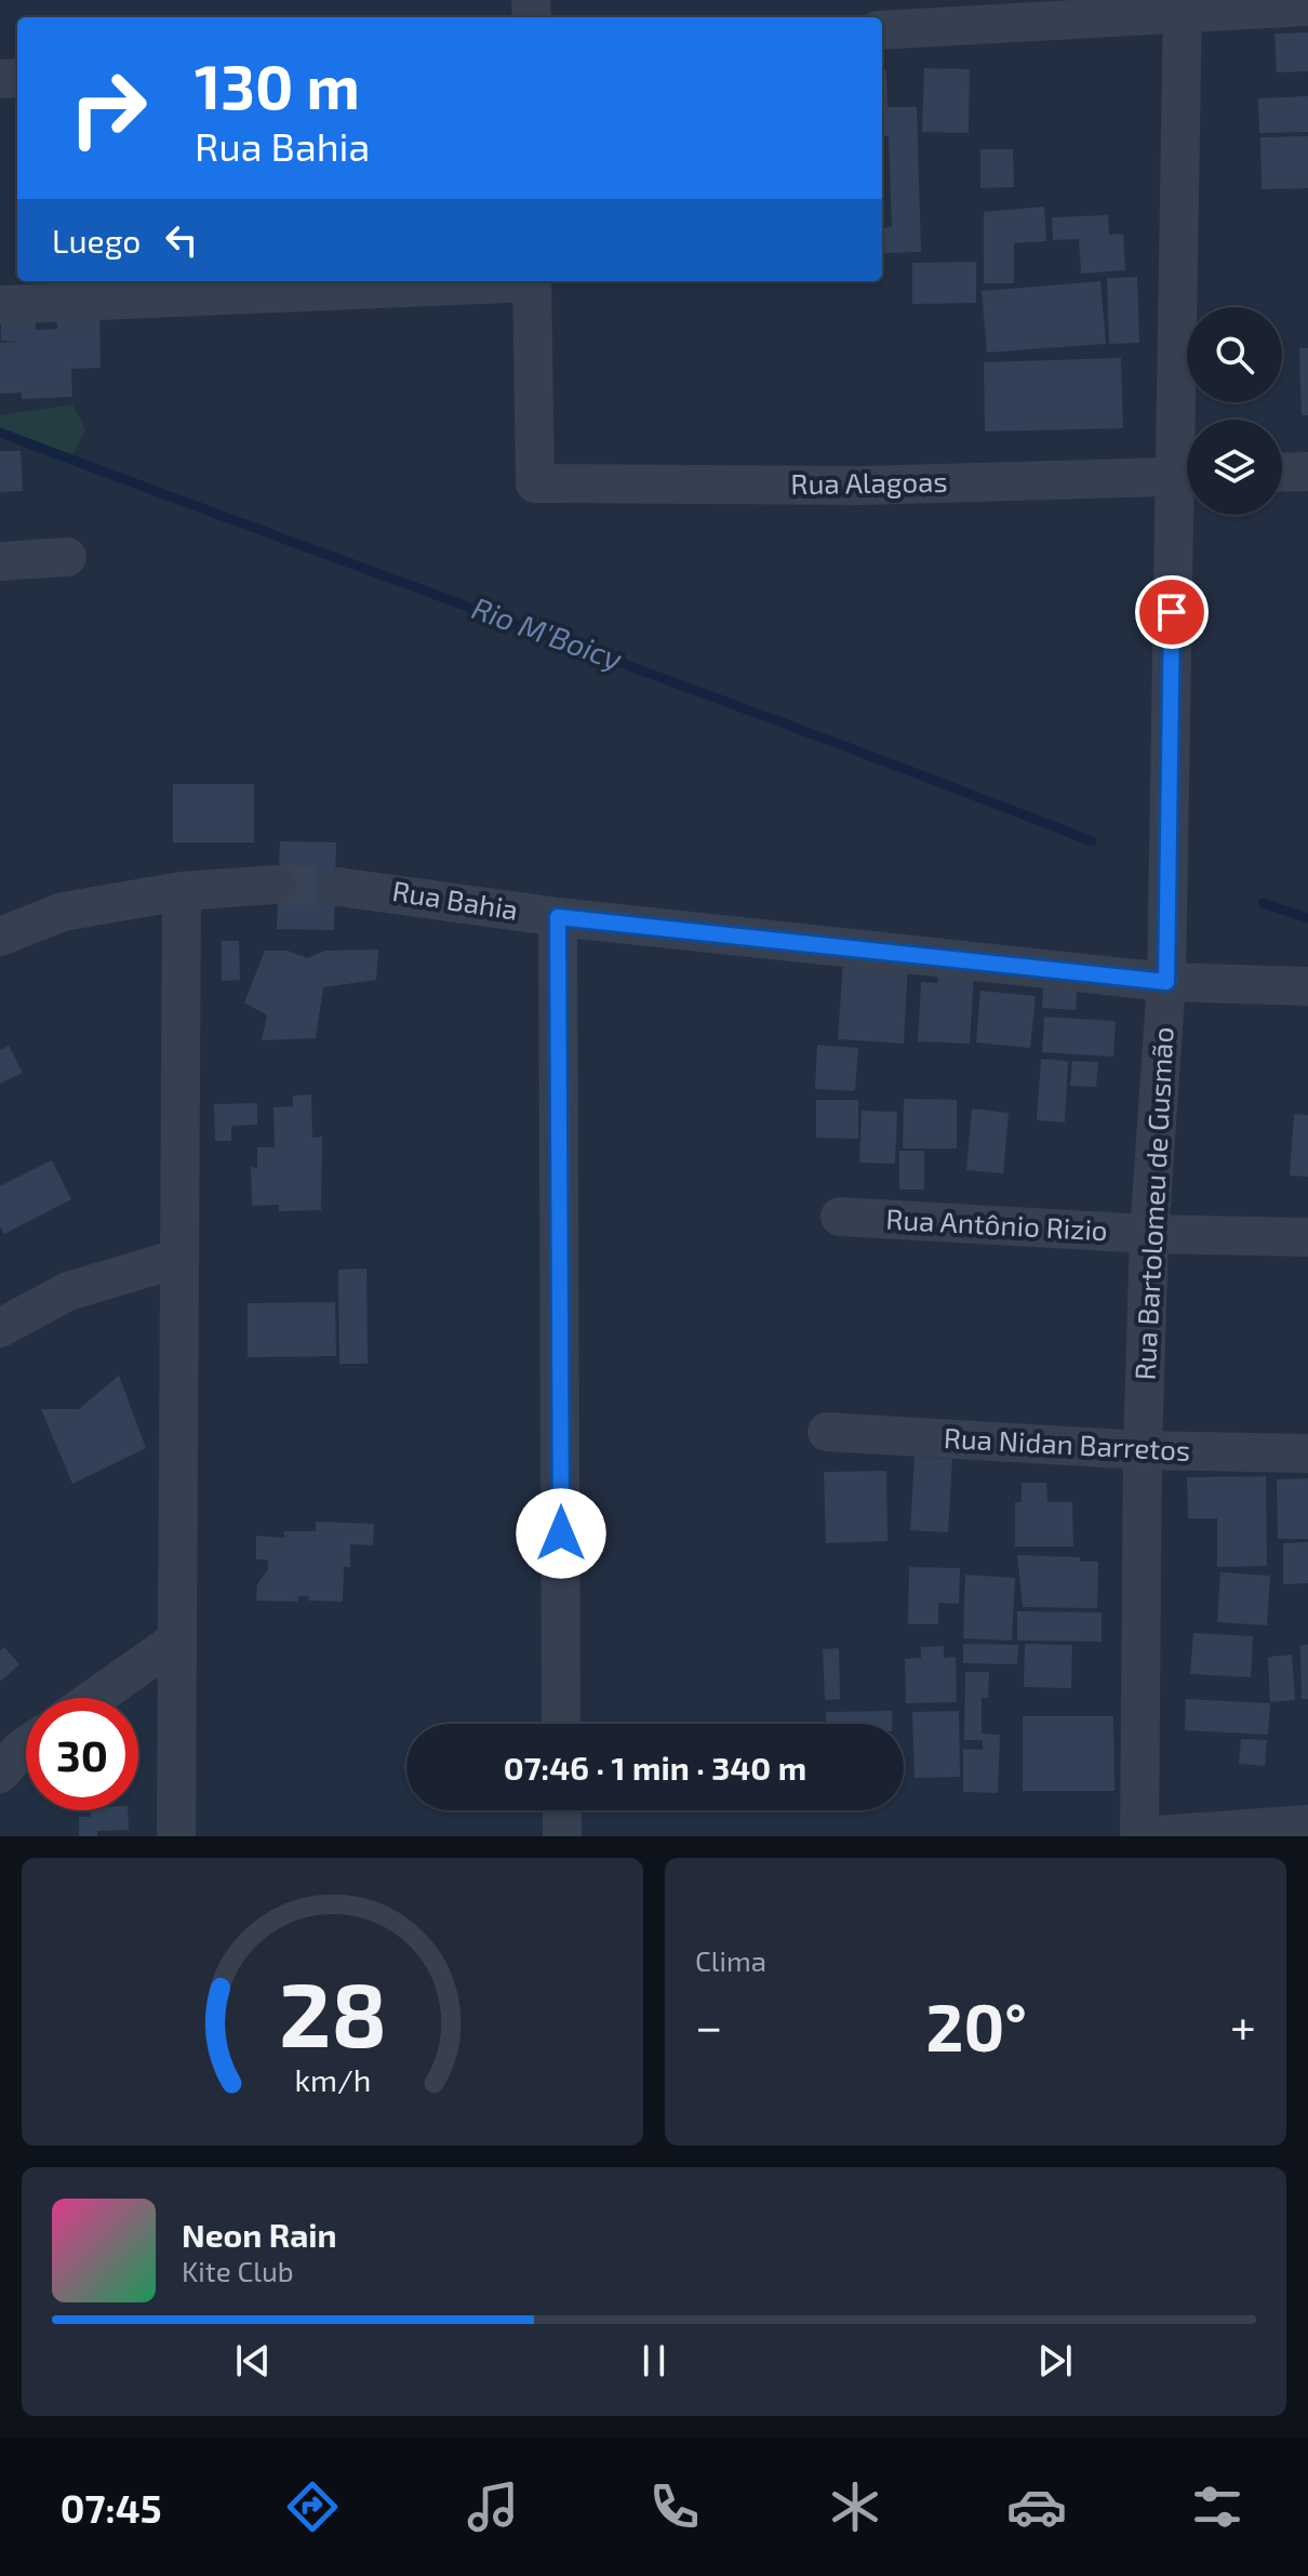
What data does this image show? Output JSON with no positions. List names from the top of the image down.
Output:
{
  "streets": {
    "street": [
      "Rua Alagoas",
      "Rua Bahia",
      "Rua Bartolomeu de Gusmão",
      "Rua Antônio Rizio",
      "Rua Nidan Barretos"
    ]
  },
  "crossings": [
    ["Rua Bahia", "Rua Bartolomeu de Gusmão"],
    ["Rua Bartolomeu de Gusmão", "Rua Antônio Rizio"],
    ["Rua Bartolomeu de Gusmão", "Rua Nidan Barretos"]
  ],
  "water": ["Rio M'Boicy"],
  "page": {
    "turn": ["130 m", "Rua Bahia"],
    "then": "Luego",
    "limit": "30",
    "trip": "07:46 · 1 min · 340 m",
    "tile": "Clima",
    "heat": ["−", "20°", "+"],
    "song": ["Neon Rain", "Kite Club"],
    "tabs": "07:45",
    "gauge": ["28", "km/h"]
  }
}
